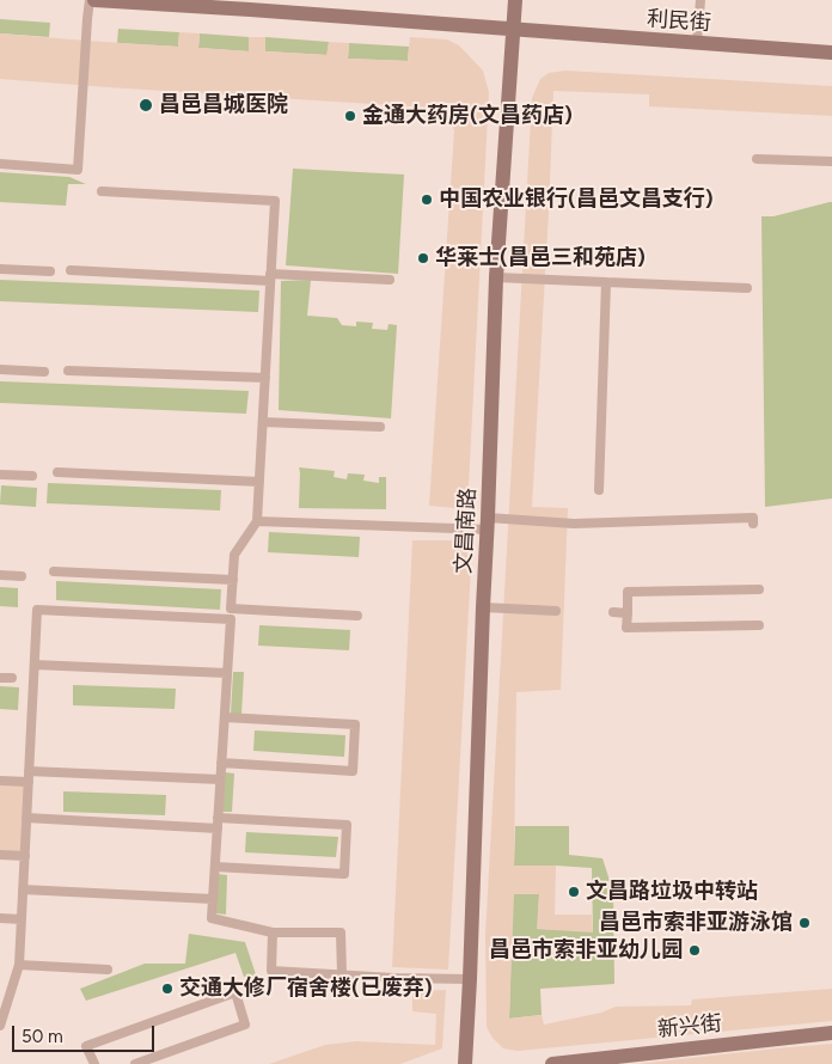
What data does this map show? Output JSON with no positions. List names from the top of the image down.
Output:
{
  "streets": {
    "street": ["利民街", "文昌南路", "新兴街"]
  },
  "crossings": [
    ["利民街", "文昌南路"]
  ],
  "places": [
    "昌邑昌城医院",
    "金通大药房(文昌药店)",
    "中国农业银行(昌邑文昌支行)",
    "华莱士(昌邑三和苑店)",
    "文昌路垃圾中转站",
    "昌邑市索非亚游泳馆",
    "昌邑市索非亚幼儿园",
    "交通大修厂宿舍楼(已废弃)"
  ],
  "scale_bar": "50 m"
}
